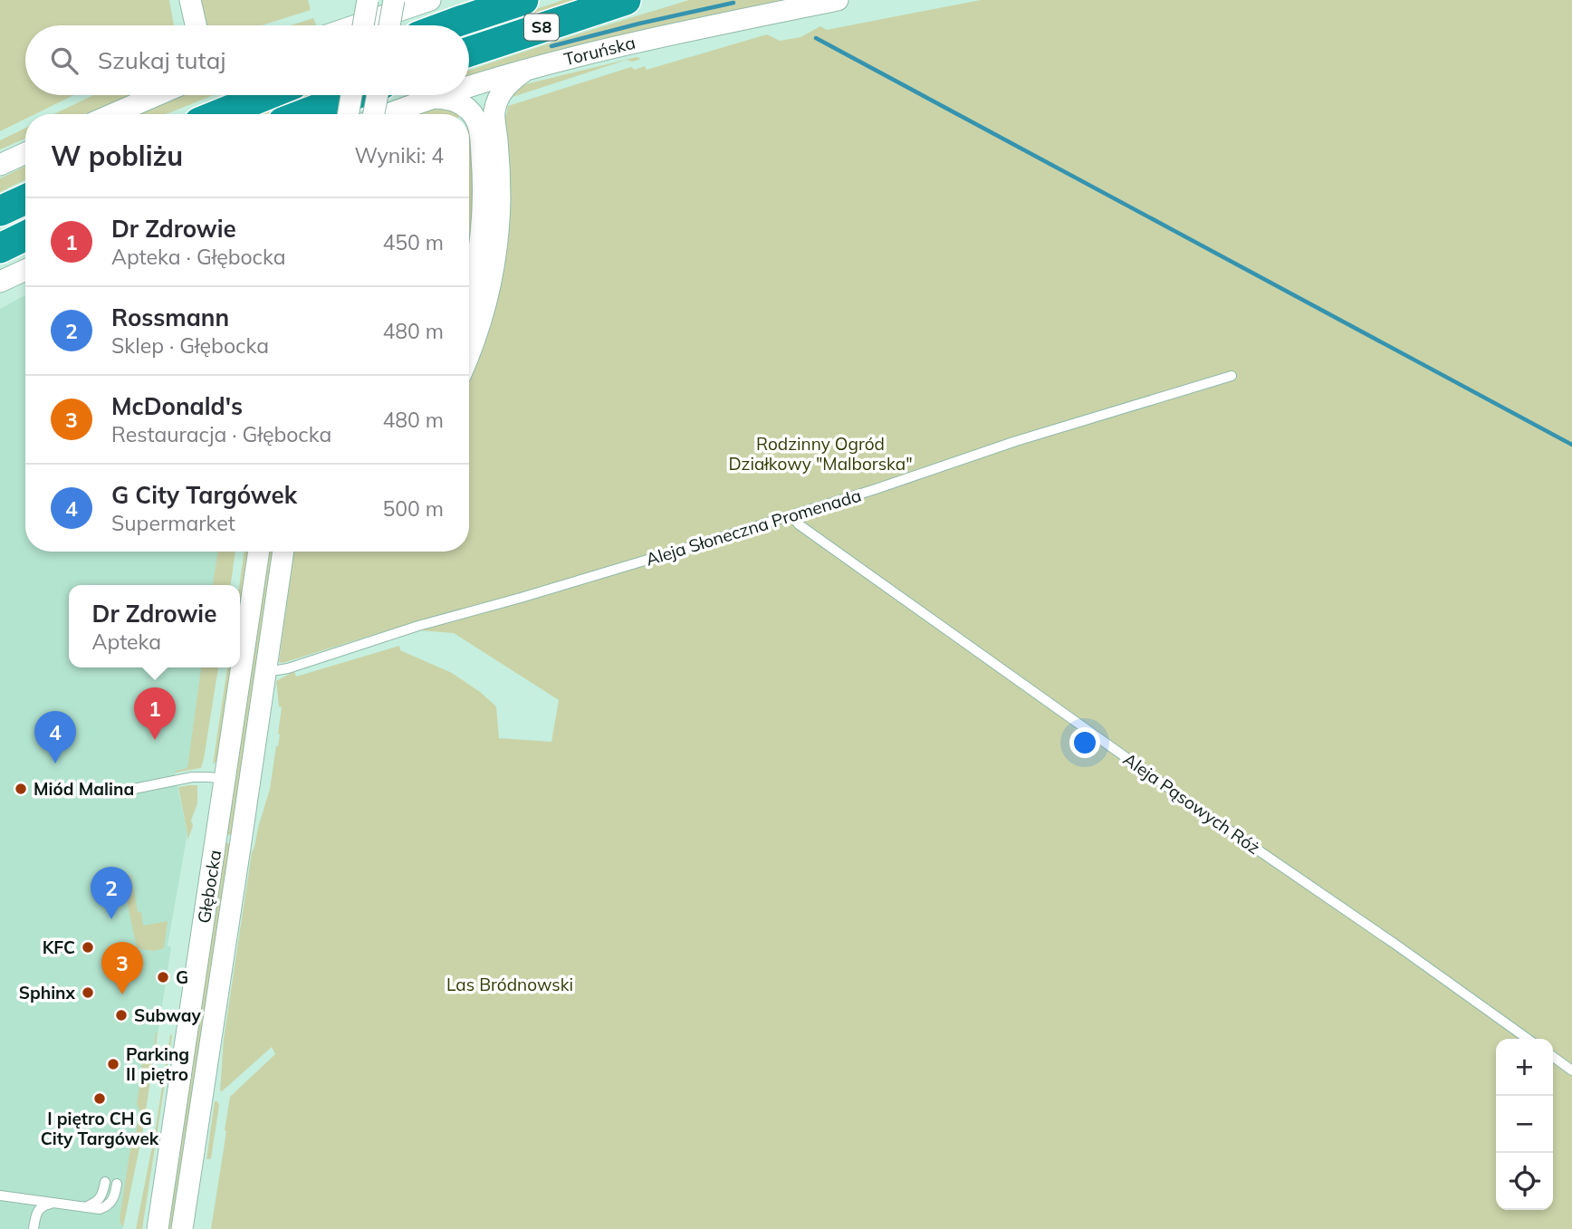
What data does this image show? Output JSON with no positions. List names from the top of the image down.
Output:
{
  "streets": {
    "highway": ["S8"],
    "street": ["Toruńska", "Głębocka"],
    "lane": ["Aleja Słoneczna Promenada", "Aleja Pąsowych Róż"]
  },
  "crossings": [
    ["Aleja Słoneczna Promenada", "Aleja Pąsowych Róż"],
    ["Aleja Słoneczna Promenada", "Głębocka"]
  ],
  "parks": ["Rodzinny Ogród Działkowy \"Malborska\"", "Las Bródnowski"],
  "places": [
    "Miód Malina",
    "KFC",
    "G",
    "Sphinx",
    "Subway",
    "Parking II piętro",
    "I piętro CH G City Targówek"
  ],
  "page": {
    "search": "Szukaj tutaj",
    "heading": ["W pobliżu", "Wyniki: 4"],
    "list": [
      {
        "mark": "1",
        "name": "Dr Zdrowie",
        "note": "Apteka · Głębocka",
        "value": "450 m"
      },
      {
        "mark": "2",
        "name": "Rossmann",
        "note": "Sklep · Głębocka",
        "value": "480 m"
      },
      {
        "mark": "3",
        "name": "McDonald's",
        "note": "Restauracja · Głębocka",
        "value": "480 m"
      },
      {
        "mark": "4",
        "name": "G City Targówek",
        "note": "Supermarket",
        "value": "500 m"
      }
    ],
    "popup": ["Dr Zdrowie", "Apteka"],
    "pins": [
      "1",
      "4",
      "2",
      "3"
    ],
    "map_buttons": ["+", "−"]
  }
}
